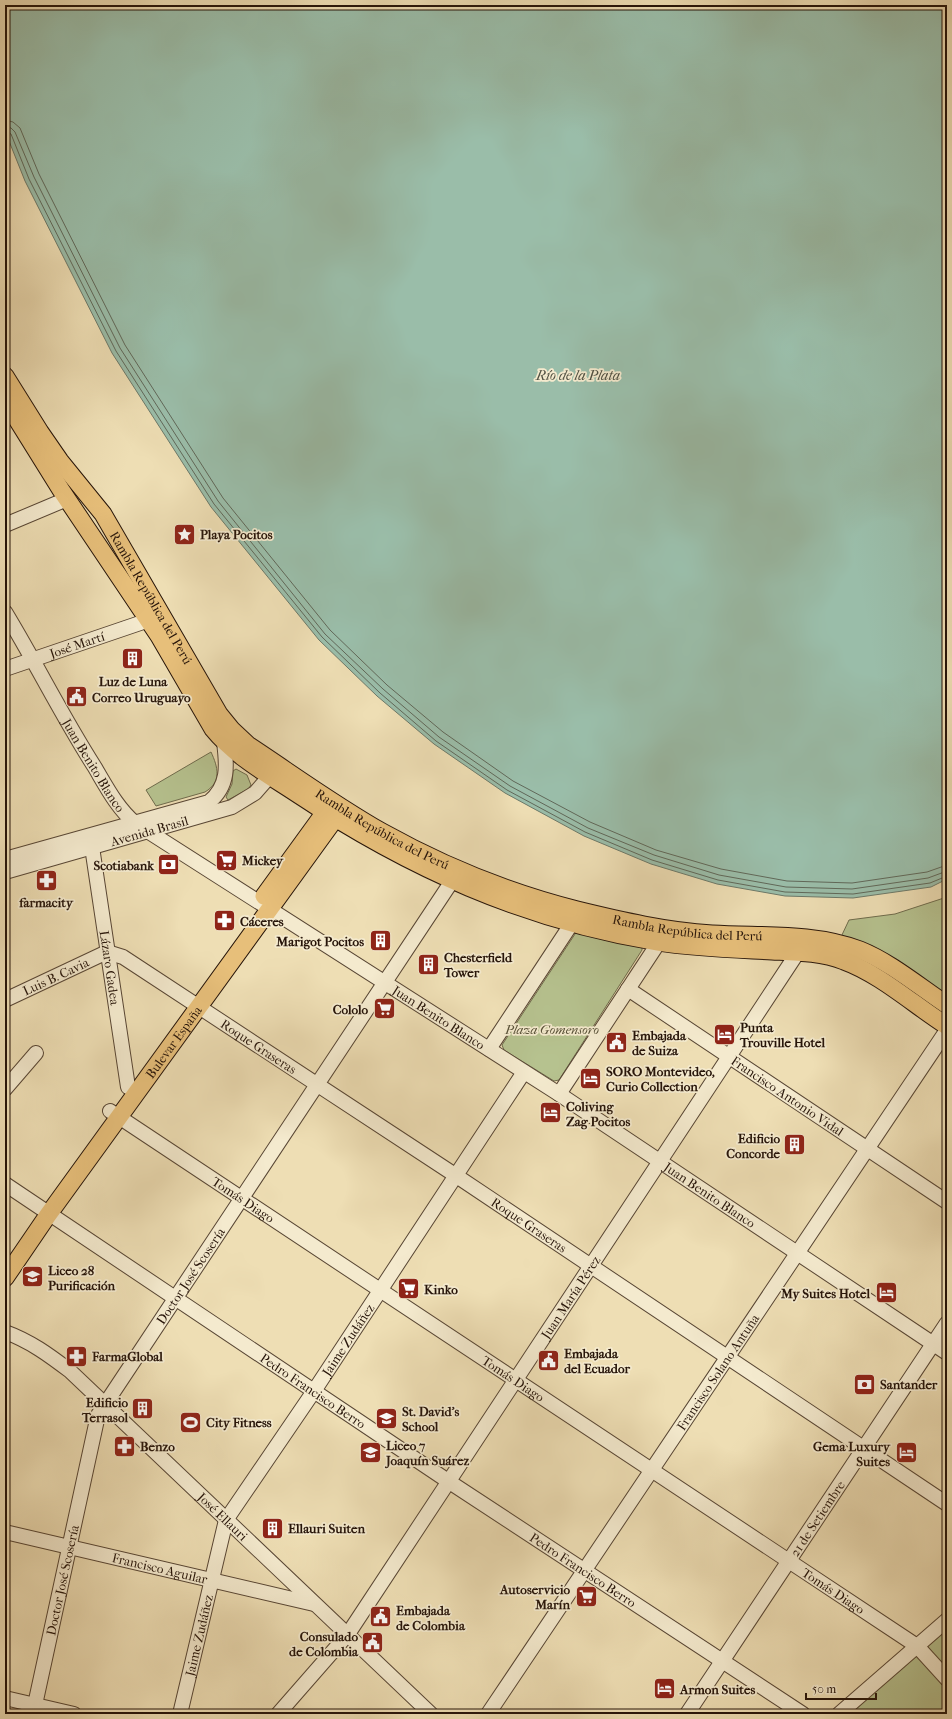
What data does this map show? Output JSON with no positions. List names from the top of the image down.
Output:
{
  "streets": {
    "main road": ["Rambla República del Perú", "Bulevar España"],
    "street": [
      "José Martí",
      "Juan Benito Blanco",
      "Avenida Brasil",
      "Lázaro Gadea",
      "Luis B. Cavia",
      "Roque Graseras",
      "Francisco Antonio Vidal",
      "Tomás Diago",
      "Doctor José Scosería",
      "Juan María Pérez",
      "Jaime Zudáñez",
      "Francisco Solano Antuña",
      "Pedro Francisco Berro",
      "José Ellauri",
      "21 de Setiembre",
      "Francisco Aguilar"
    ]
  },
  "crossings": [
    ["Rambla República del Perú", "José Martí"],
    ["Rambla República del Perú", "Avenida Brasil"],
    ["Rambla República del Perú", "Bulevar España"],
    ["Rambla República del Perú", "Doctor José Scosería"],
    ["Rambla República del Perú", "Juan María Pérez"],
    ["José Martí", "Juan Benito Blanco"],
    ["Juan Benito Blanco", "Avenida Brasil"],
    ["Juan Benito Blanco", "Bulevar España"],
    ["Juan Benito Blanco", "Doctor José Scosería"],
    ["Juan Benito Blanco", "Juan María Pérez"],
    ["Juan Benito Blanco", "Jaime Zudáñez"],
    ["Juan Benito Blanco", "Francisco Solano Antuña"],
    ["Juan Benito Blanco", "21 de Setiembre"],
    ["Avenida Brasil", "Lázaro Gadea"],
    ["Lázaro Gadea", "Luis B. Cavia"],
    ["Lázaro Gadea", "Bulevar España"],
    ["Lázaro Gadea", "Roque Graseras"],
    ["Luis B. Cavia", "Roque Graseras"],
    ["Bulevar España", "Roque Graseras"],
    ["Bulevar España", "Tomás Diago"],
    ["Bulevar España", "Pedro Francisco Berro"],
    ["Roque Graseras", "Doctor José Scosería"],
    ["Roque Graseras", "Juan María Pérez"],
    ["Roque Graseras", "Jaime Zudáñez"],
    ["Roque Graseras", "Francisco Solano Antuña"],
    ["Roque Graseras", "21 de Setiembre"],
    ["Francisco Antonio Vidal", "Juan María Pérez"],
    ["Francisco Antonio Vidal", "Francisco Solano Antuña"],
    ["Tomás Diago", "Doctor José Scosería"],
    ["Tomás Diago", "Juan María Pérez"],
    ["Tomás Diago", "Jaime Zudáñez"],
    ["Tomás Diago", "Francisco Solano Antuña"],
    ["Tomás Diago", "21 de Setiembre"],
    ["Doctor José Scosería", "Pedro Francisco Berro"],
    ["Doctor José Scosería", "José Ellauri"],
    ["Doctor José Scosería", "Francisco Aguilar"],
    ["Juan María Pérez", "Pedro Francisco Berro"],
    ["Juan María Pérez", "José Ellauri"],
    ["Jaime Zudáñez", "Pedro Francisco Berro"],
    ["Jaime Zudáñez", "José Ellauri"],
    ["Jaime Zudáñez", "Francisco Aguilar"],
    ["Francisco Solano Antuña", "Pedro Francisco Berro"],
    ["Pedro Francisco Berro", "21 de Setiembre"],
    ["José Ellauri", "Francisco Aguilar"]
  ],
  "water": ["Río de la Plata"],
  "parks": ["Plaza Gomensoro"],
  "places": {
    "place": ["Playa Pocitos"],
    "building": [
      "Luz de Luna",
      "Marigot Pocitos",
      "Chesterfield Tower",
      "Edificio Concorde",
      "Edificio Terrasol",
      "Ellauri Suiten"
    ],
    "public building": [
      "Correo Uruguayo",
      "Embajada de Suiza",
      "Embajada del Ecuador",
      "Embajada de Colombia",
      "Consulado de Colombia"
    ],
    "supermarket": [
      "Mickey",
      "Cololo",
      "Kinko",
      "Autoservicio Marín"
    ],
    "bank": ["Scotiabank", "Santander"],
    "pharmacy": [
      "farmacity",
      "Cáceres",
      "FarmaGlobal",
      "Benzo"
    ],
    "hotel": [
      "Punta Trouville Hotel",
      "SORO Montevideo, Curio Collection",
      "Coliving Zag Pocitos",
      "My Suites Hotel",
      "Gema Luxury Suites",
      "Armon Suites"
    ],
    "school or university": ["Liceo 28 Purificación", "St. David's School", "Liceo 7 Joaquín Suárez"],
    "sports": ["City Fitness"]
  },
  "scale_bar": "50 m"
}
